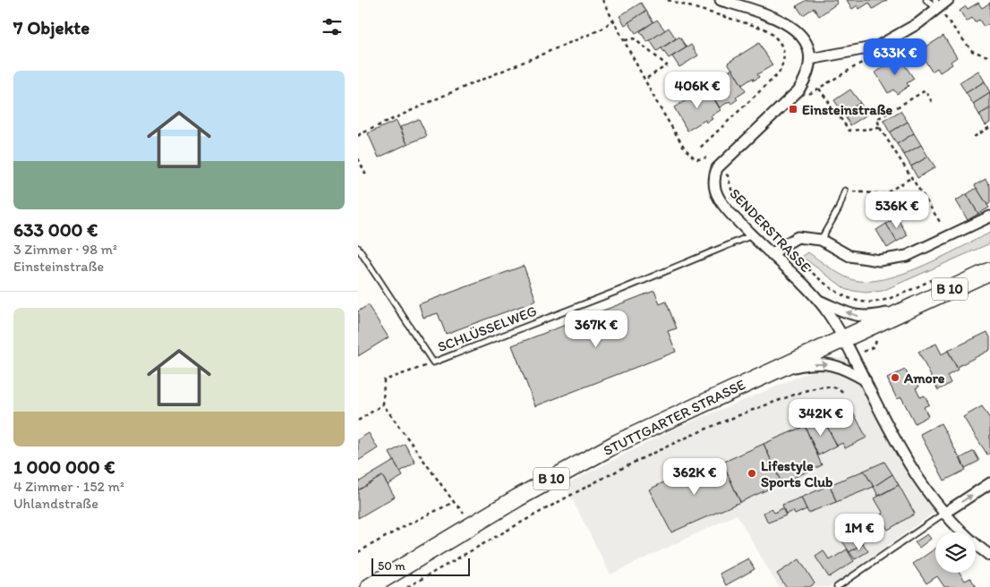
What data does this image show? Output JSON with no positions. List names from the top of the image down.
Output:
{
  "streets": {
    "main road": ["B 10", "STUTTGARTER STRASSE"],
    "street": ["SENDERSTRASSE"],
    "lane": ["SCHLÜSSELWEG"]
  },
  "crossings": [
    ["SENDERSTRASSE", "SCHLÜSSELWEG"],
    ["SENDERSTRASSE", "STUTTGARTER STRASSE"]
  ],
  "places": {
    "transit": ["Einsteinstraße"],
    "other": ["Amore", "Lifestyle Sports Club"]
  },
  "scale_bar": "50 m",
  "page": {
    "heading": "7 Objekte",
    "price": [
      "633K €",
      "406K €",
      "536K €",
      "367K €",
      "342K €",
      "362K €",
      "1M €"
    ],
    "list": [
      {
        "name": "633 000 €",
        "note": "3 Zimmer · 98 m² · Einsteinstraße"
      },
      {
        "name": "1 000 000 €",
        "note": "4 Zimmer · 152 m² · Uhlandstraße"
      }
    ],
    "scale": "50 m"
  }
}
